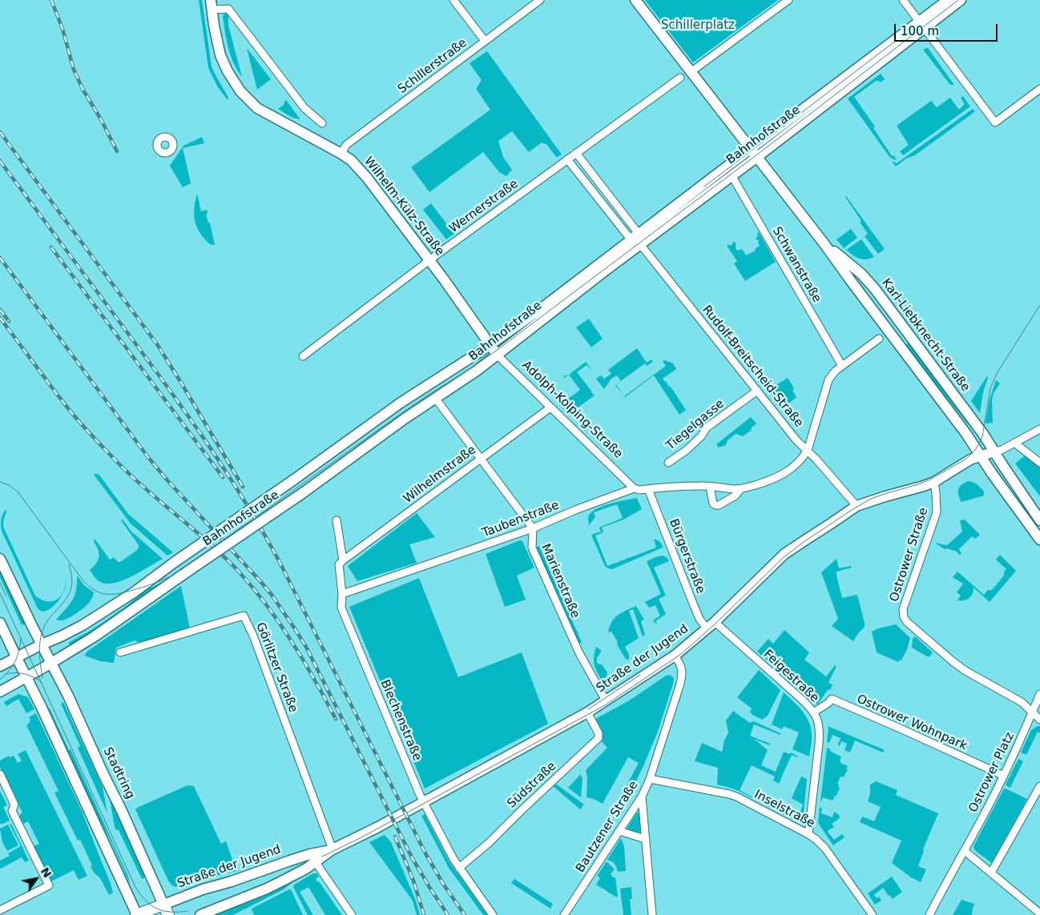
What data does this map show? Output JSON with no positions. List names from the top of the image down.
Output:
{
  "streets": {
    "main road": [
      "Bahnhofstraße",
      "Wilhelm-Külz-Straße",
      "Karl-Liebknecht-Straße",
      "Straße der Jugend",
      "Stadtring"
    ],
    "street": [
      "Schillerstraße",
      "Wernerstraße",
      "Schwanstraße",
      "Rudolf-Breitscheid-Straße",
      "Adolph-Kolping-Straße",
      "Tiegelgasse",
      "Wilhelmstraße",
      "Taubenstraße",
      "Ostrower Straße",
      "Bürgerstraße",
      "Marienstraße",
      "Görlitzer Straße",
      "Feigestraße",
      "Blechenstraße",
      "Ostrower Wohnpark",
      "Ostrower Platz",
      "Südstraße",
      "Inselstraße",
      "Bautzener Straße"
    ]
  },
  "crossings": [
    ["Schillerstraße", "Wilhelm-Külz-Straße"],
    ["Bahnhofstraße", "Wilhelm-Külz-Straße"],
    ["Bahnhofstraße", "Schwanstraße"],
    ["Bahnhofstraße", "Karl-Liebknecht-Straße"],
    ["Bahnhofstraße", "Rudolf-Breitscheid-Straße"],
    ["Bahnhofstraße", "Adolph-Kolping-Straße"],
    ["Bahnhofstraße", "Stadtring"],
    ["Wilhelm-Külz-Straße", "Wernerstraße"],
    ["Wilhelm-Külz-Straße", "Adolph-Kolping-Straße"],
    ["Wernerstraße", "Rudolf-Breitscheid-Straße"],
    ["Karl-Liebknecht-Straße", "Straße der Jugend"],
    ["Rudolf-Breitscheid-Straße", "Tiegelgasse"],
    ["Rudolf-Breitscheid-Straße", "Taubenstraße"],
    ["Rudolf-Breitscheid-Straße", "Straße der Jugend"],
    ["Adolph-Kolping-Straße", "Wilhelmstraße"],
    ["Adolph-Kolping-Straße", "Taubenstraße"],
    ["Wilhelmstraße", "Blechenstraße"],
    ["Taubenstraße", "Bürgerstraße"],
    ["Taubenstraße", "Marienstraße"],
    ["Taubenstraße", "Blechenstraße"],
    ["Ostrower Straße", "Straße der Jugend"],
    ["Ostrower Straße", "Ostrower Platz"],
    ["Bürgerstraße", "Straße der Jugend"],
    ["Marienstraße", "Straße der Jugend"],
    ["Straße der Jugend", "Görlitzer Straße"],
    ["Straße der Jugend", "Feigestraße"],
    ["Straße der Jugend", "Blechenstraße"],
    ["Straße der Jugend", "Stadtring"],
    ["Straße der Jugend", "Südstraße"],
    ["Straße der Jugend", "Bautzener Straße"],
    ["Feigestraße", "Ostrower Wohnpark"],
    ["Feigestraße", "Inselstraße"],
    ["Blechenstraße", "Südstraße"],
    ["Ostrower Wohnpark", "Ostrower Platz"],
    ["Inselstraße", "Bautzener Straße"]
  ],
  "parks": ["Schillerplatz"],
  "scale_bar": "100 m",
  "north": "top right"
}
